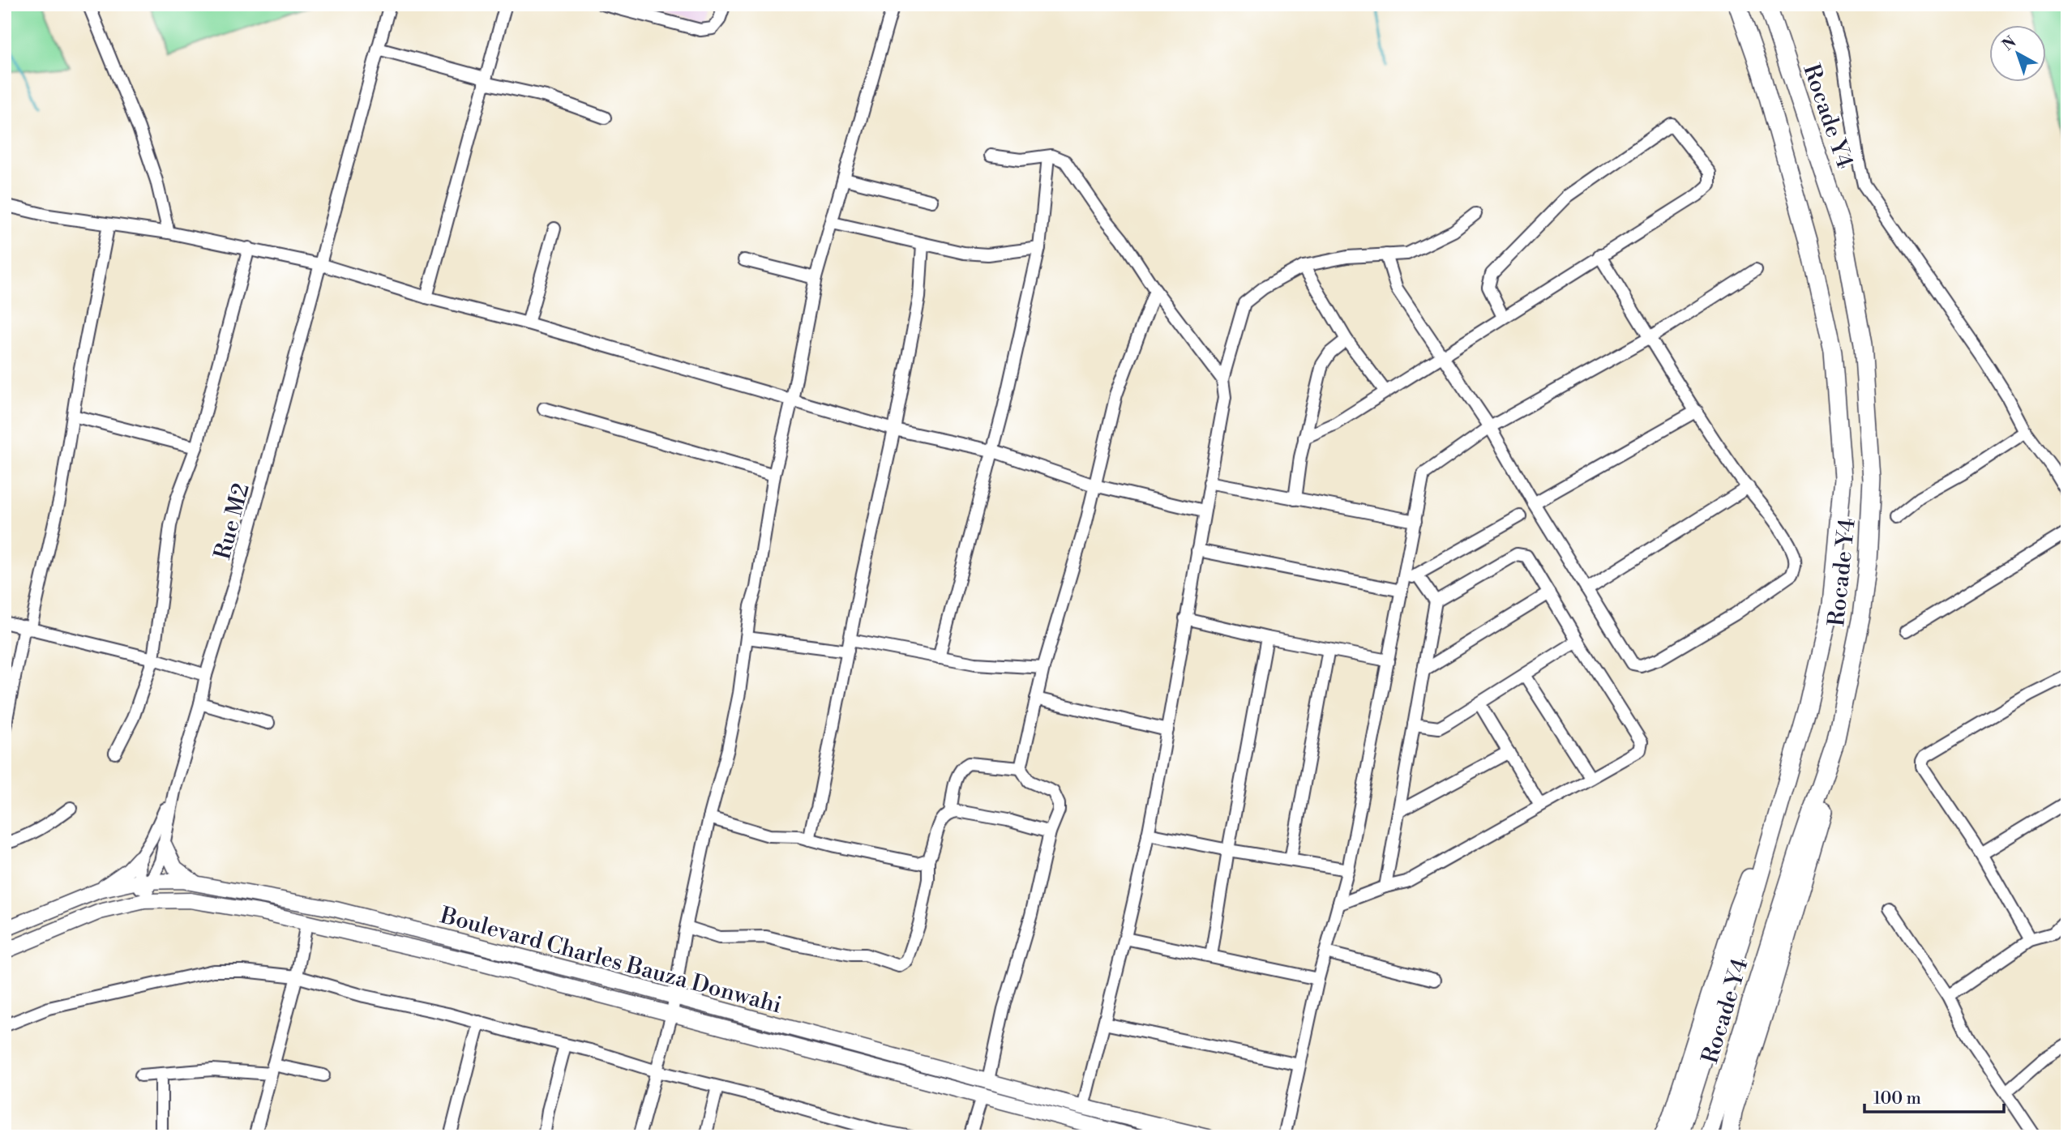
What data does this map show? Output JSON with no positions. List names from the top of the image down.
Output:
{
  "streets": {
    "highway": ["Rocade Y4"],
    "main road": ["Boulevard Charles Bauza Donwahi"],
    "street": ["Rue M2"]
  },
  "crossings": [
    ["Rue M2", "Boulevard Charles Bauza Donwahi"]
  ],
  "scale_bar": "100 m",
  "north": "top left"
}
